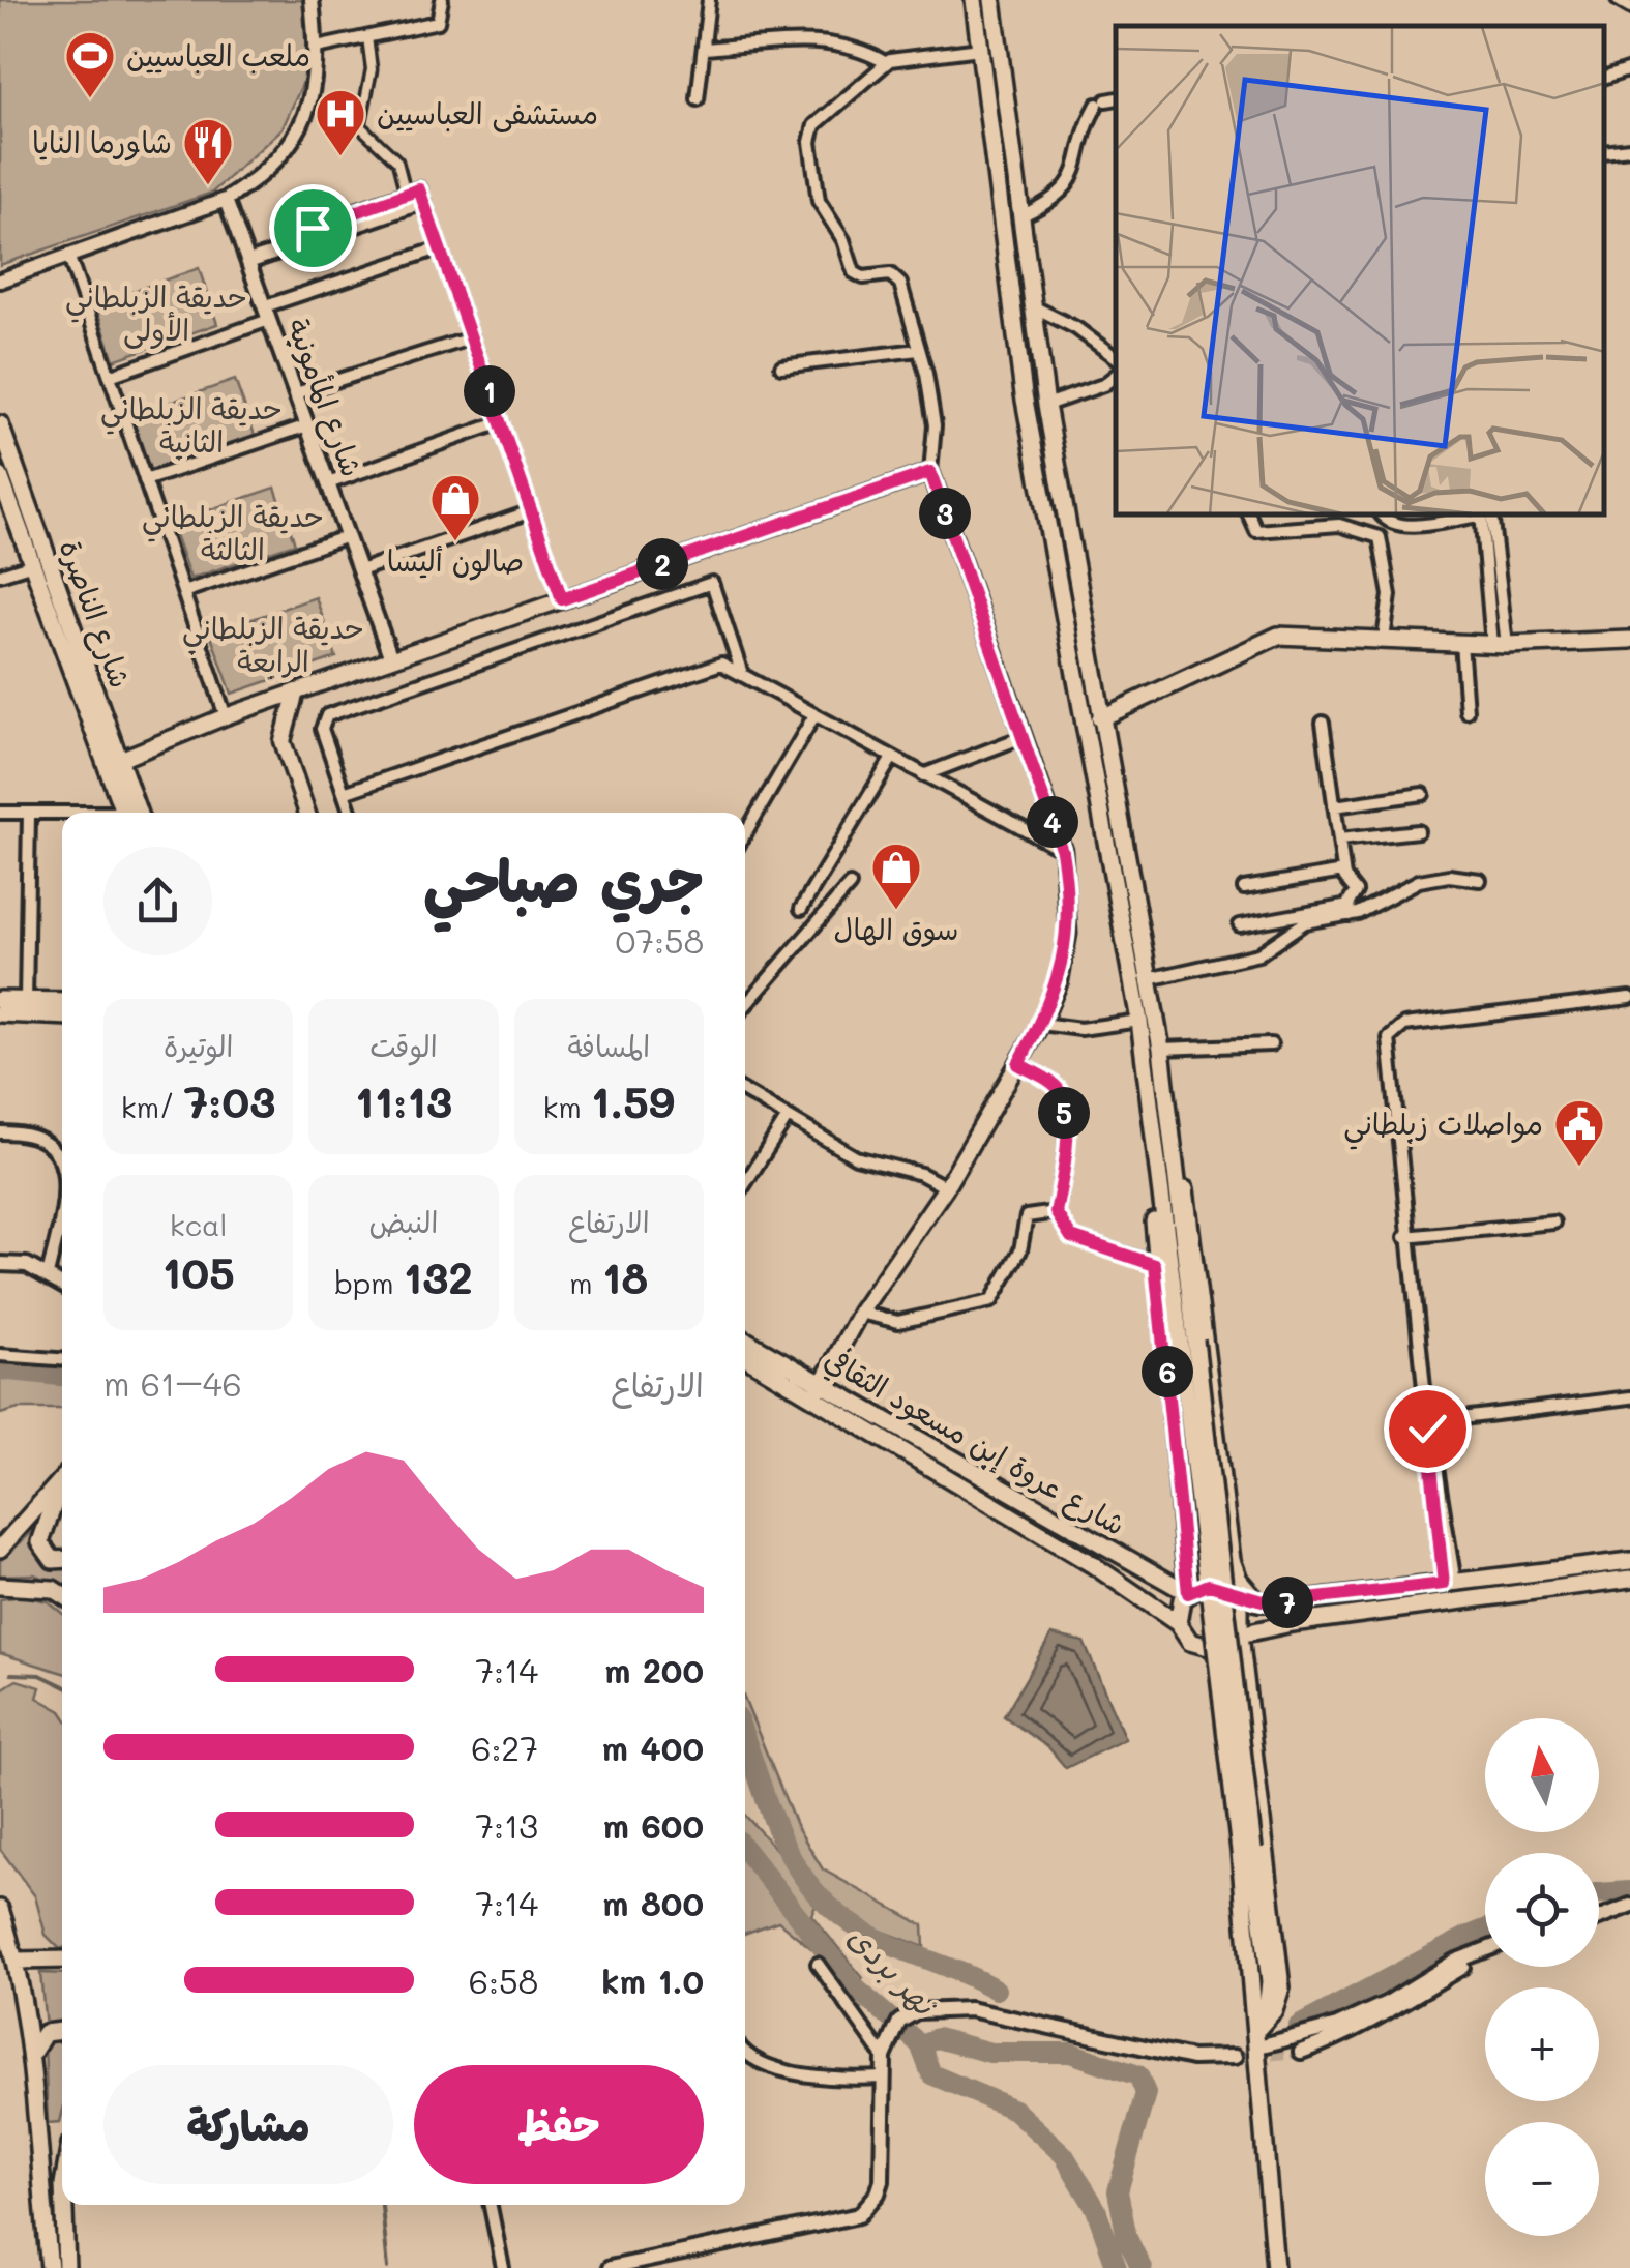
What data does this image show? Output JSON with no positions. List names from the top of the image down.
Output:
{
  "streets": {
    "main road": ["شارع الناصرة", "شارع عروة إبن مسعود الثقافي"],
    "street": ["شارع المأمونية"]
  },
  "water": ["نهر بردى"],
  "parks": [
    "حديقة الزبلطاني الأولى",
    "حديقة الزبلطاني الثانية",
    "حديقة الزبلطاني الثالثة",
    "حديقة الزبلطاني الرابعة"
  ],
  "places": {
    "sports": ["ملعب العباسيين"],
    "hospital": ["مستشفى العباسيين"],
    "restaurant": ["شاورما النايا"],
    "shop": ["صالون أليسا", "سوق الهال"],
    "public building": ["مواصلات زبلطاني"]
  },
  "north": "top",
  "page": {
    "pins": [
      "1",
      "3",
      "2",
      "4",
      "5",
      "6",
      "7"
    ],
    "heading": ["جري صباحي", "07:58"],
    "stats": [
      ["المسافة", "1.59 km"],
      ["الوقت", "11:13"],
      ["الوتيرة", "7:03 /km"],
      ["الارتفاع", "18 m"],
      ["النبض", "132 bpm"],
      ["kcal", "105"]
    ],
    "chart": ["الارتفاع", "46–61 m"],
    "list": [
      {
        "name": "200 m",
        "note": "7:14"
      },
      {
        "name": "400 m",
        "note": "6:27"
      },
      {
        "name": "600 m",
        "note": "7:13"
      },
      {
        "name": "800 m",
        "note": "7:14"
      },
      {
        "name": "1.0 km",
        "note": "6:58"
      }
    ],
    "map_buttons": ["+", "−"],
    "buttons": ["حفظ", "مشاركة"]
  }
}
